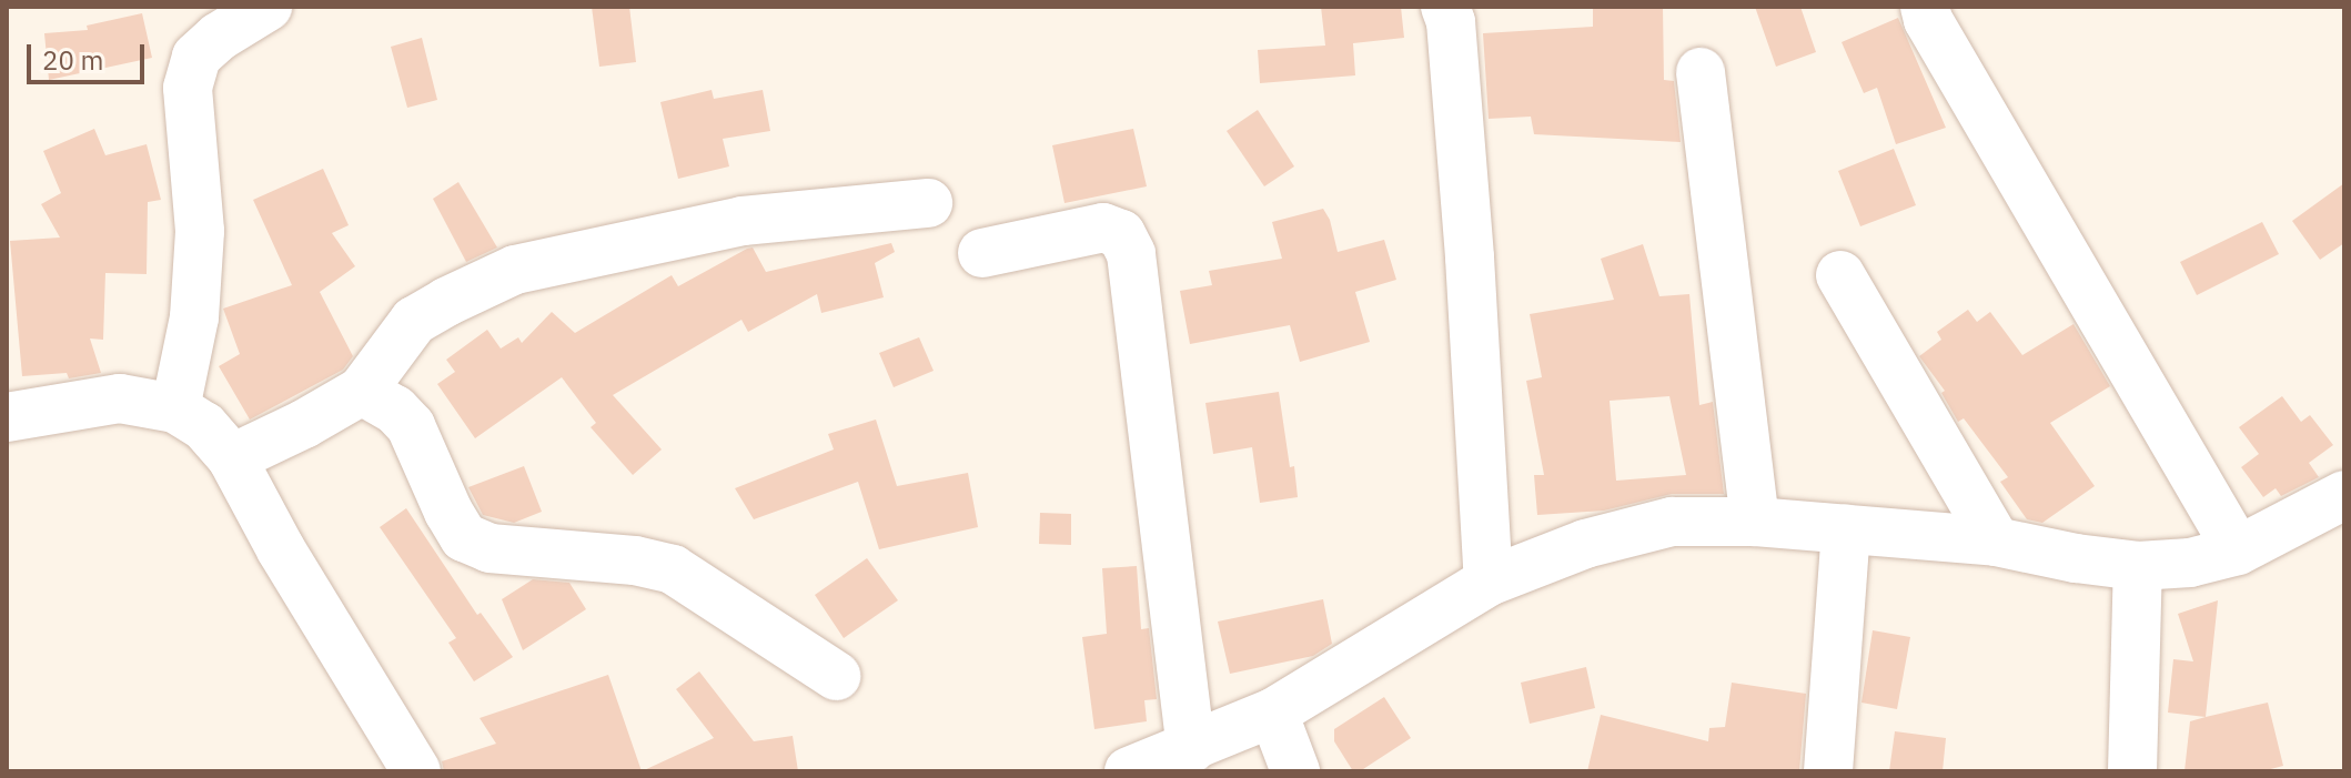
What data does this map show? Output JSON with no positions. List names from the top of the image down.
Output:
{
  "scale_bar": "20 m"
}
